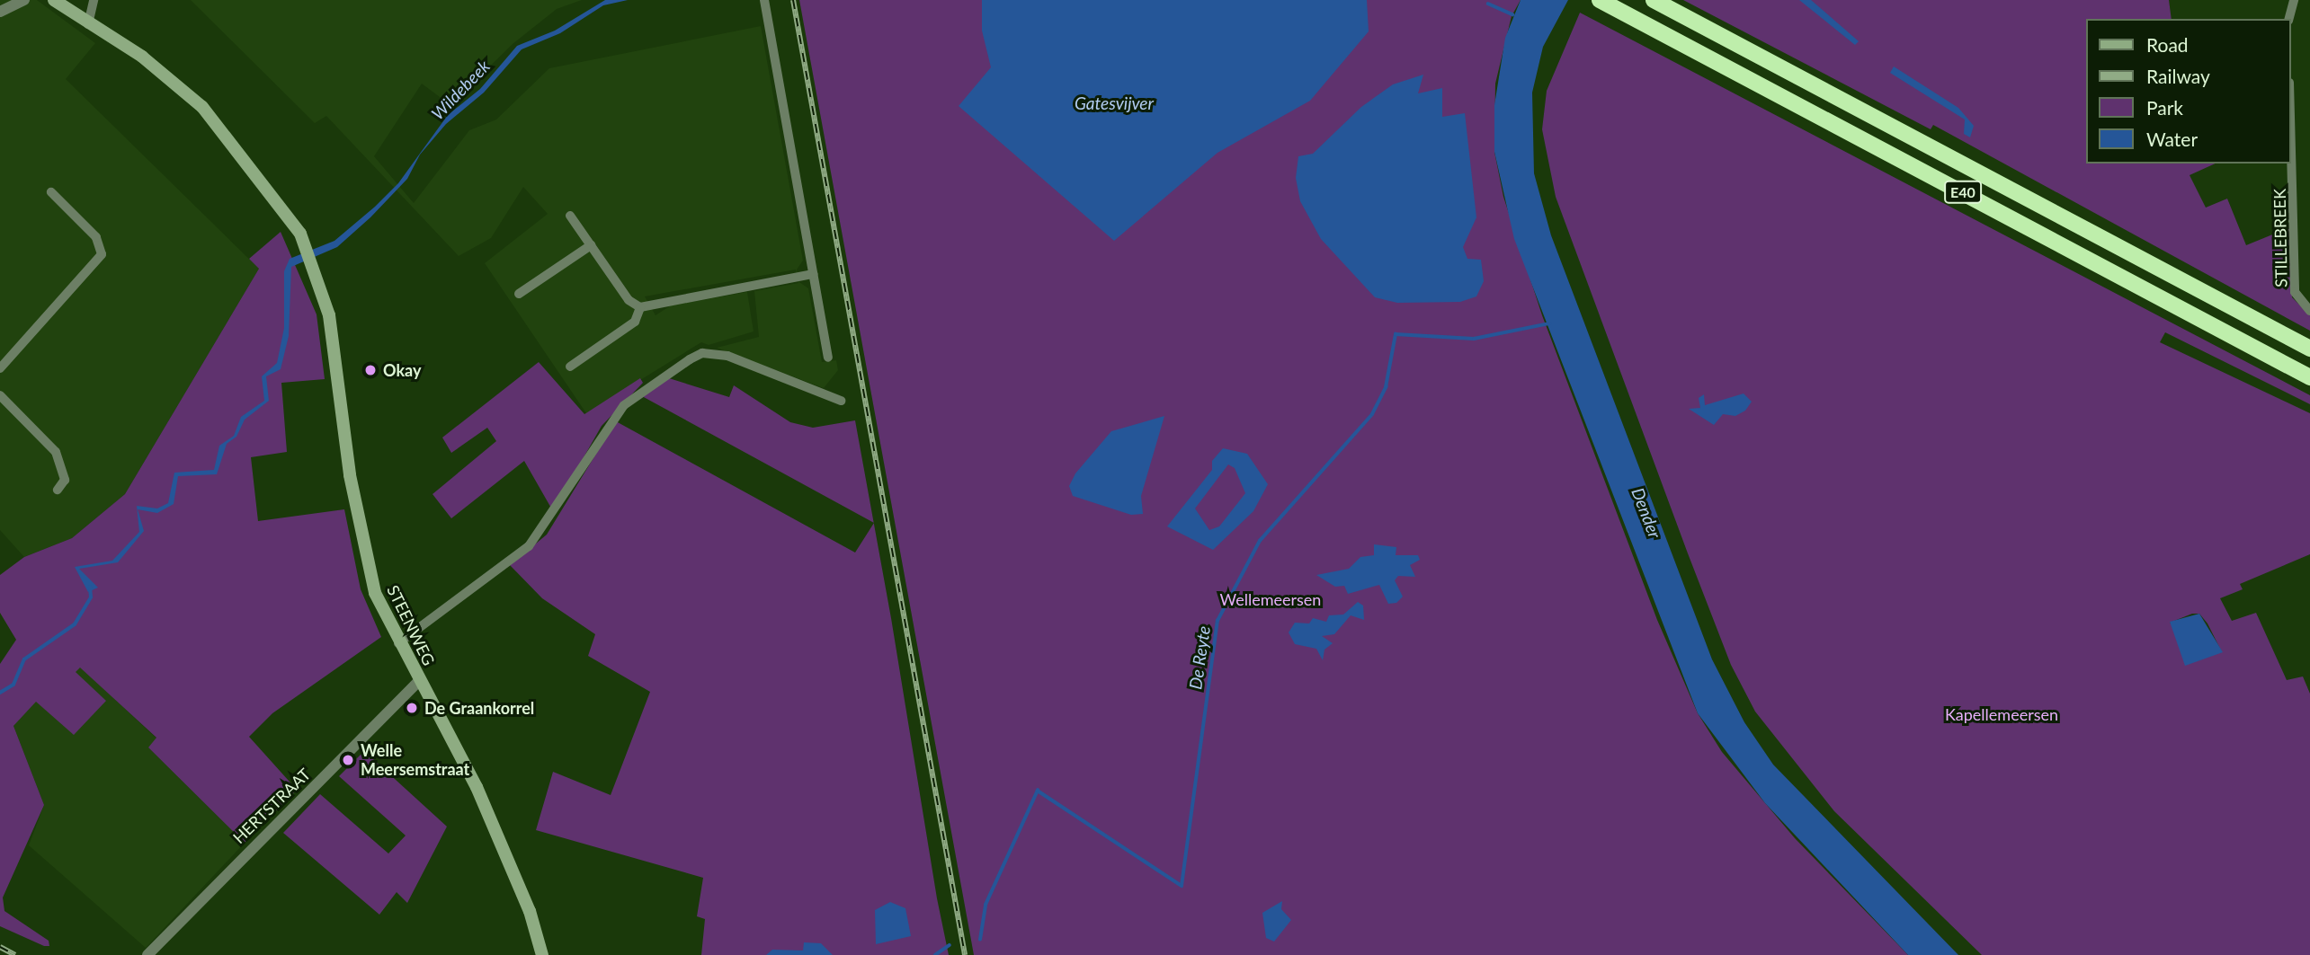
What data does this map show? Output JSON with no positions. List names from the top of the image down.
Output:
{
  "streets": {
    "highway": ["E40"],
    "main road": ["STEENWEG"],
    "street": ["STILLEBREEK", "HERTSTRAAT"]
  },
  "crossings": [
    ["STEENWEG", "HERTSTRAAT"]
  ],
  "water": [
    "Wildebeek",
    "Gatesvijver",
    "Dender",
    "De Reyte"
  ],
  "parks": ["Wellemeersen", "Kapellemeersen"],
  "places": ["Okay", "De Graankorrel", "Welle Meersemstraat"],
  "legend": [
    "Road",
    "Railway",
    "Park",
    "Water"
  ]
}
